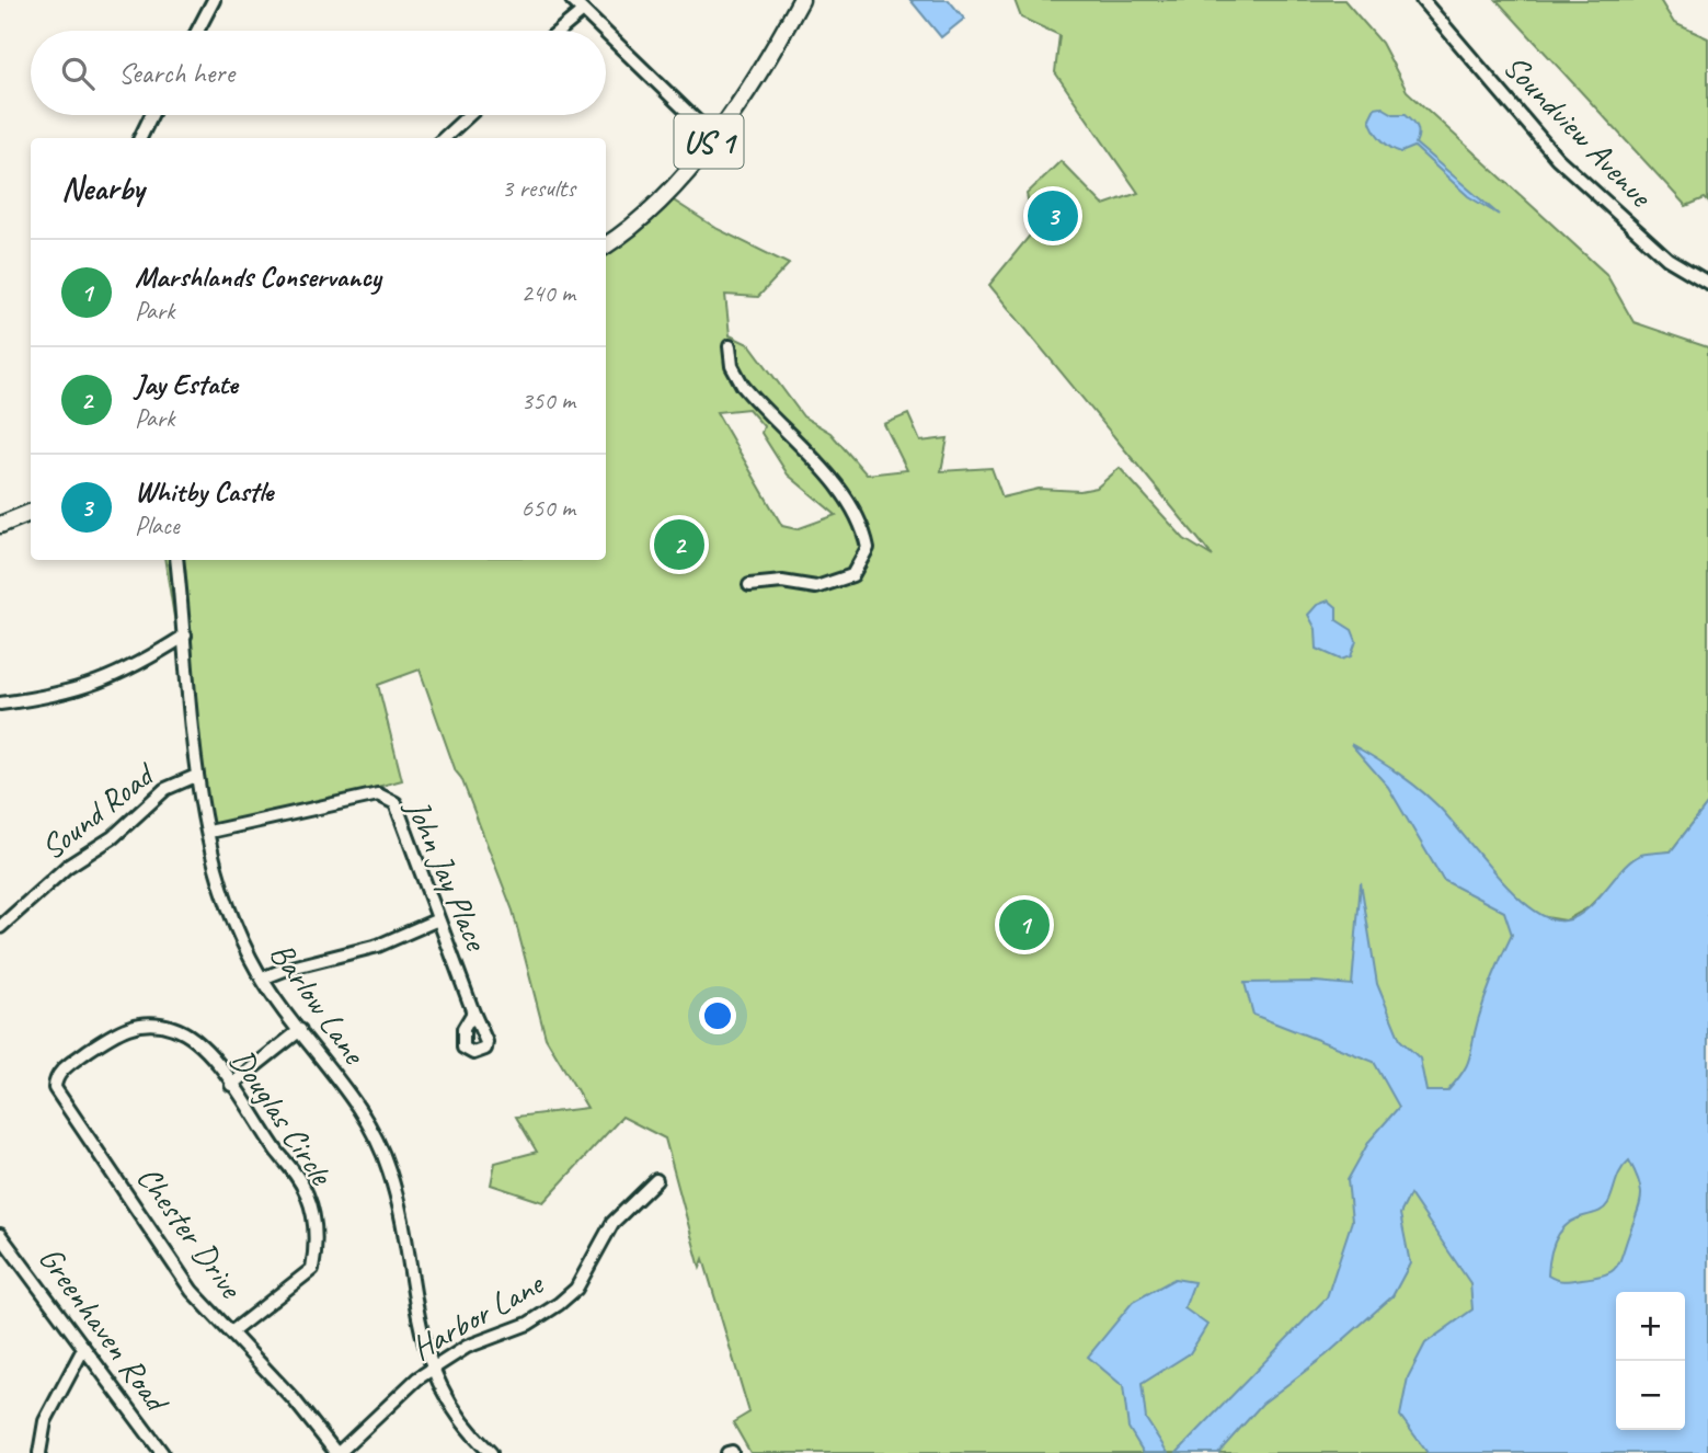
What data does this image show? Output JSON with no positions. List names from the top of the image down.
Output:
{
  "streets": {
    "main road": ["US 1"],
    "street": [
      "Soundview Avenue",
      "Sound Road",
      "John Jay Place",
      "Barlow Lane",
      "Douglas Circle",
      "Chester Drive",
      "Harbor Lane",
      "Greenhaven Road"
    ]
  },
  "crossings": [
    ["Sound Road", "Barlow Lane"],
    ["John Jay Place", "Barlow Lane"],
    ["Barlow Lane", "Harbor Lane"],
    ["Douglas Circle", "Chester Drive"],
    ["Chester Drive", "Harbor Lane"]
  ],
  "page": {
    "search": "Search here",
    "heading": ["Nearby", "3 results"],
    "pins": ["3", "2", "1"],
    "list": [
      {
        "mark": "1",
        "name": "Marshlands Conservancy",
        "note": "Park",
        "value": "240 m"
      },
      {
        "mark": "2",
        "name": "Jay Estate",
        "note": "Park",
        "value": "350 m"
      },
      {
        "mark": "3",
        "name": "Whitby Castle",
        "note": "Place",
        "value": "650 m"
      }
    ],
    "map_buttons": ["+", "−"]
  }
}
